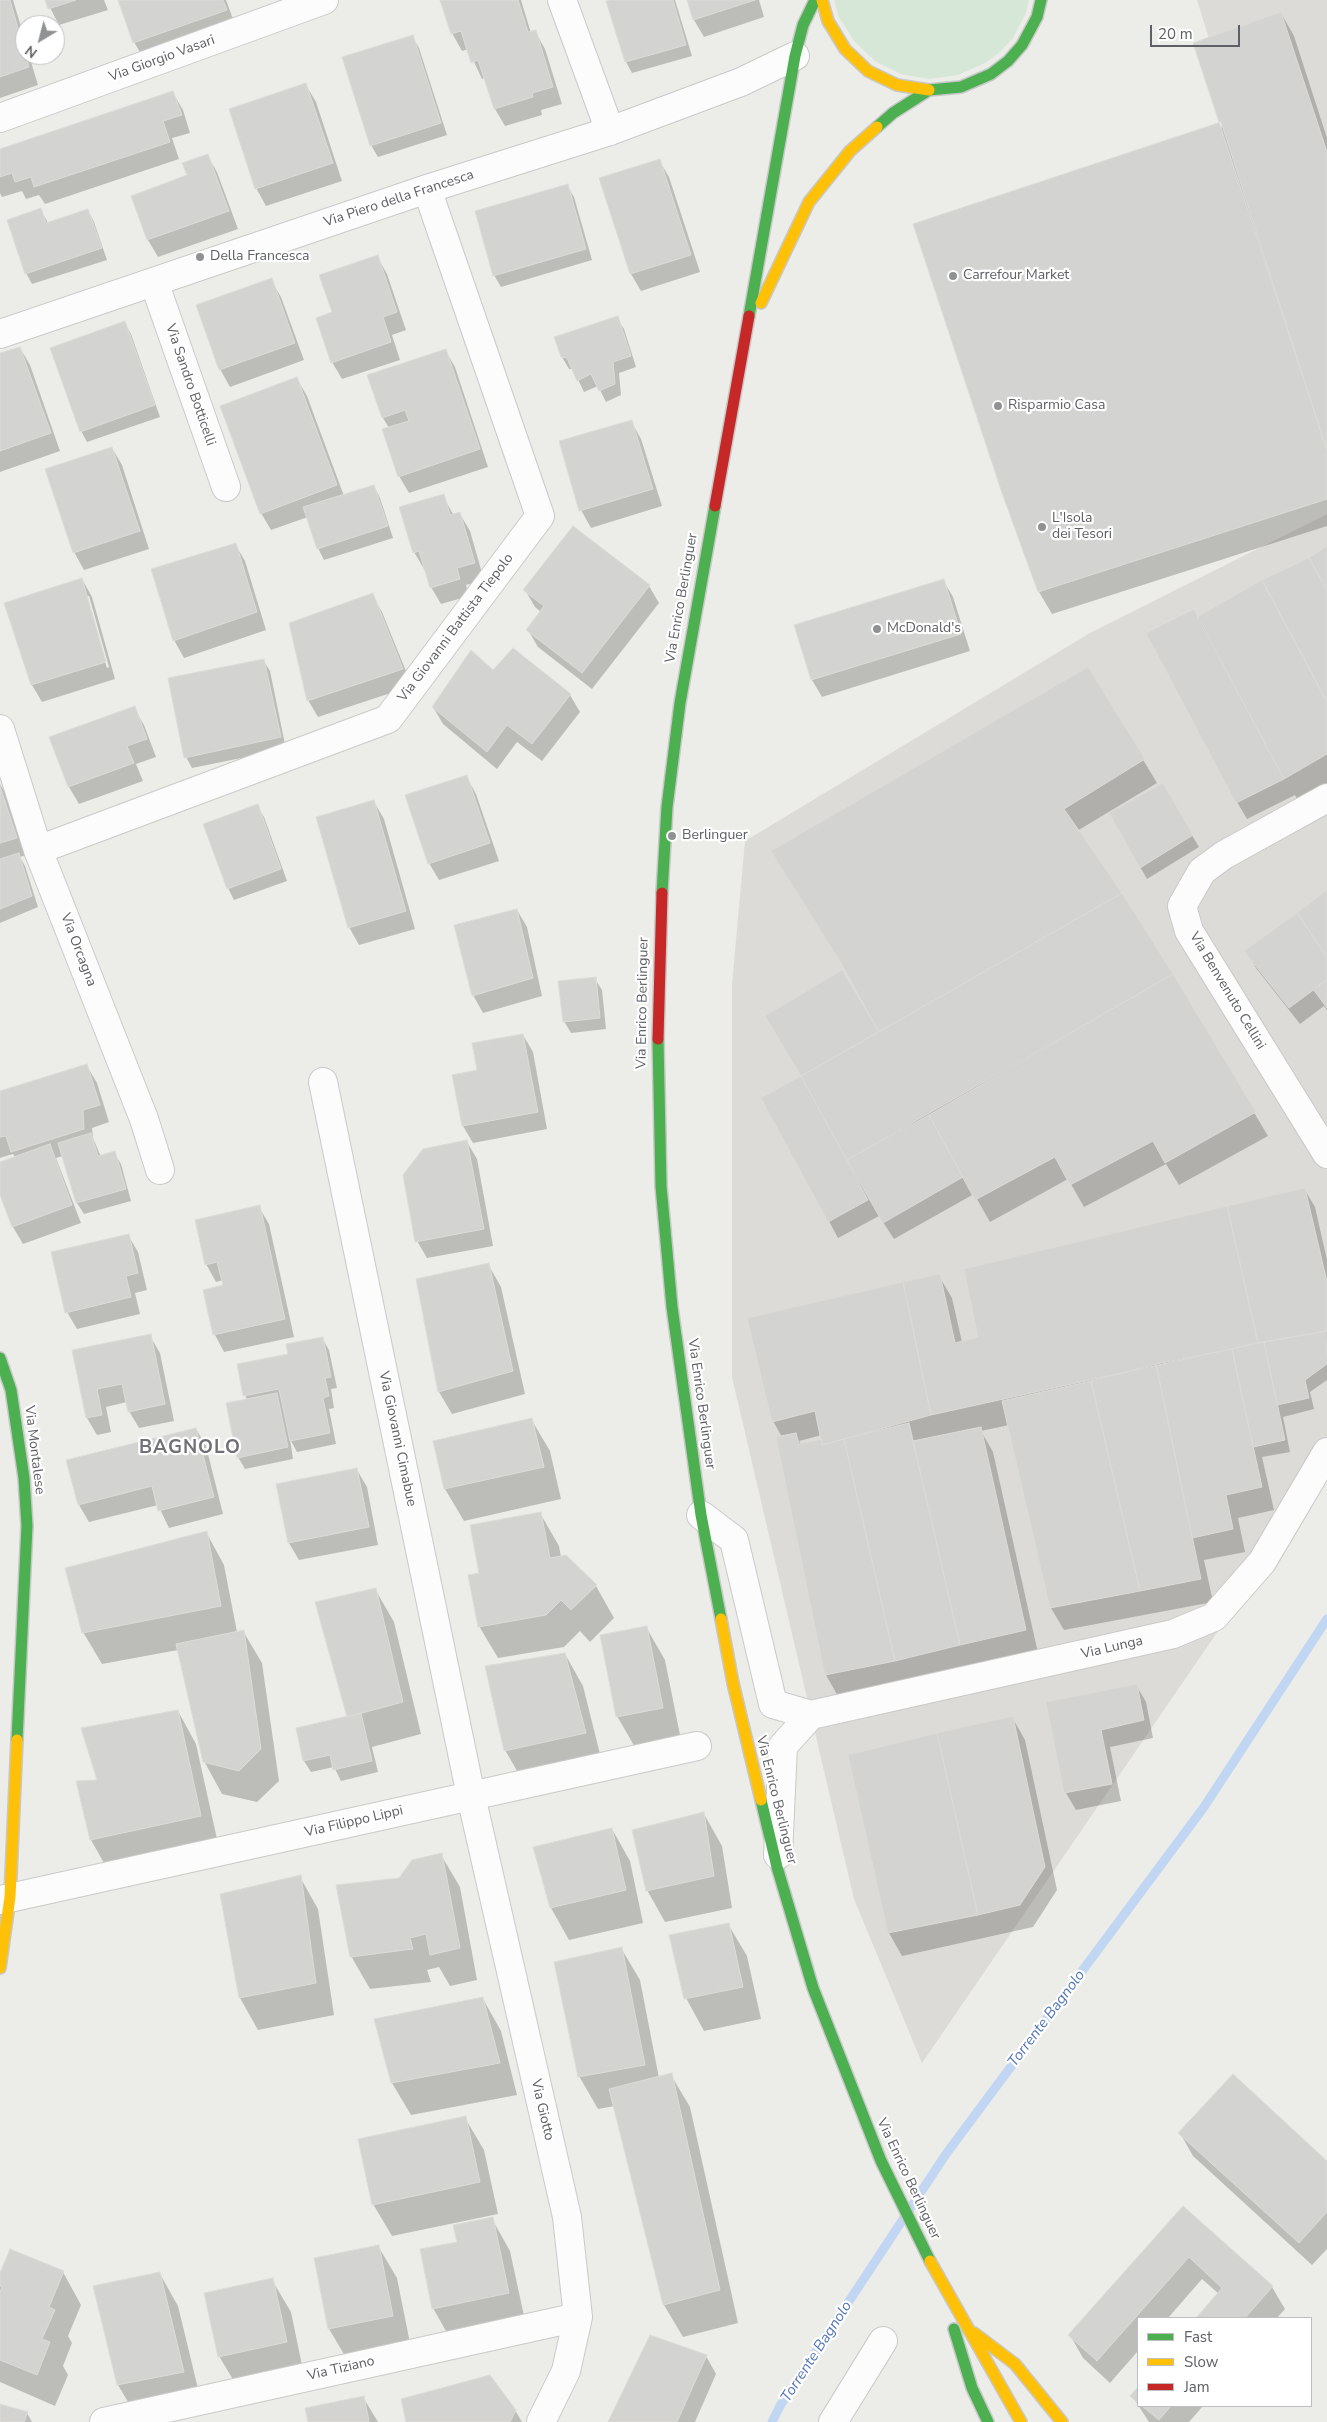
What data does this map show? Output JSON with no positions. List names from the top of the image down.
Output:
{
  "streets": {
    "main road": ["Via Enrico Berlinguer", "Via Montalese"],
    "street": [
      "Via Giorgio Vasari",
      "Via Piero della Francesca",
      "Via Sandro Botticelli",
      "Via Giovanni Battista Tiepolo",
      "Via Orcagna",
      "Via Benvenuto Cellini",
      "Via Giovanni Cimabue",
      "Via Lunga",
      "Via Filippo Lippi",
      "Via Giotto",
      "Via Tiziano"
    ]
  },
  "crossings": [
    ["Via Piero della Francesca", "Via Sandro Botticelli"],
    ["Via Piero della Francesca", "Via Giovanni Battista Tiepolo"],
    ["Via Giovanni Battista Tiepolo", "Via Orcagna"],
    ["Via Giovanni Cimabue", "Via Filippo Lippi"],
    ["Via Giovanni Cimabue", "Via Giotto"],
    ["Via Montalese", "Via Filippo Lippi"],
    ["Via Filippo Lippi", "Via Giotto"],
    ["Via Giotto", "Via Tiziano"]
  ],
  "districts": ["BAGNOLO"],
  "water": ["Torrente Bagnolo"],
  "places": [
    "Della Francesca",
    "Carrefour Market",
    "Risparmio Casa",
    "L'Isola dei Tesori",
    "McDonald's",
    "Berlinguer"
  ],
  "legend": ["Fast", "Slow", "Jam"],
  "scale_bar": "20 m",
  "north": "bottom left"
}
